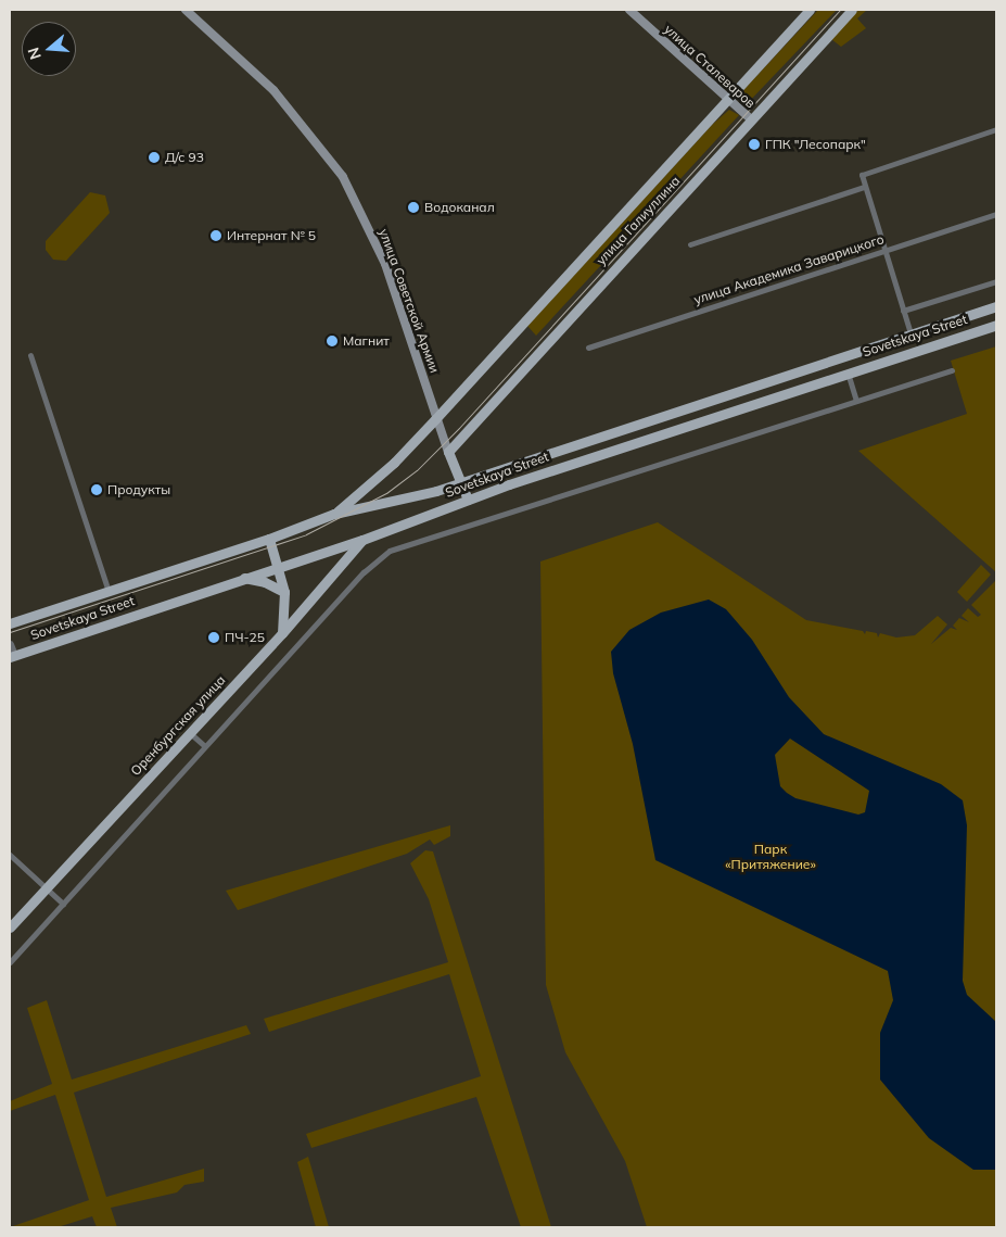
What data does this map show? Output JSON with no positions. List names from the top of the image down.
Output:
{
  "streets": {
    "main road": [
      "улица Сталеваров",
      "улица Галиуллина",
      "улица Советской Армии",
      "Sovetskaya Street",
      "Оренбургская улица"
    ],
    "street": ["улица Академика Заварицкого"]
  },
  "crossings": [
    ["улица Сталеваров", "улица Галиуллина"],
    ["улица Галиуллина", "улица Советской Армии"],
    ["улица Галиуллина", "Sovetskaya Street"],
    ["улица Советской Армии", "Sovetskaya Street"],
    ["Sovetskaya Street", "Оренбургская улица"]
  ],
  "parks": ["Парк «Притяжение»"],
  "places": [
    "ГПК \"Лесопарк\"",
    "Д/с 93",
    "Водоканал",
    "Интернат № 5",
    "Магнит",
    "Продукты",
    "ПЧ-25"
  ],
  "north": "left"
}
